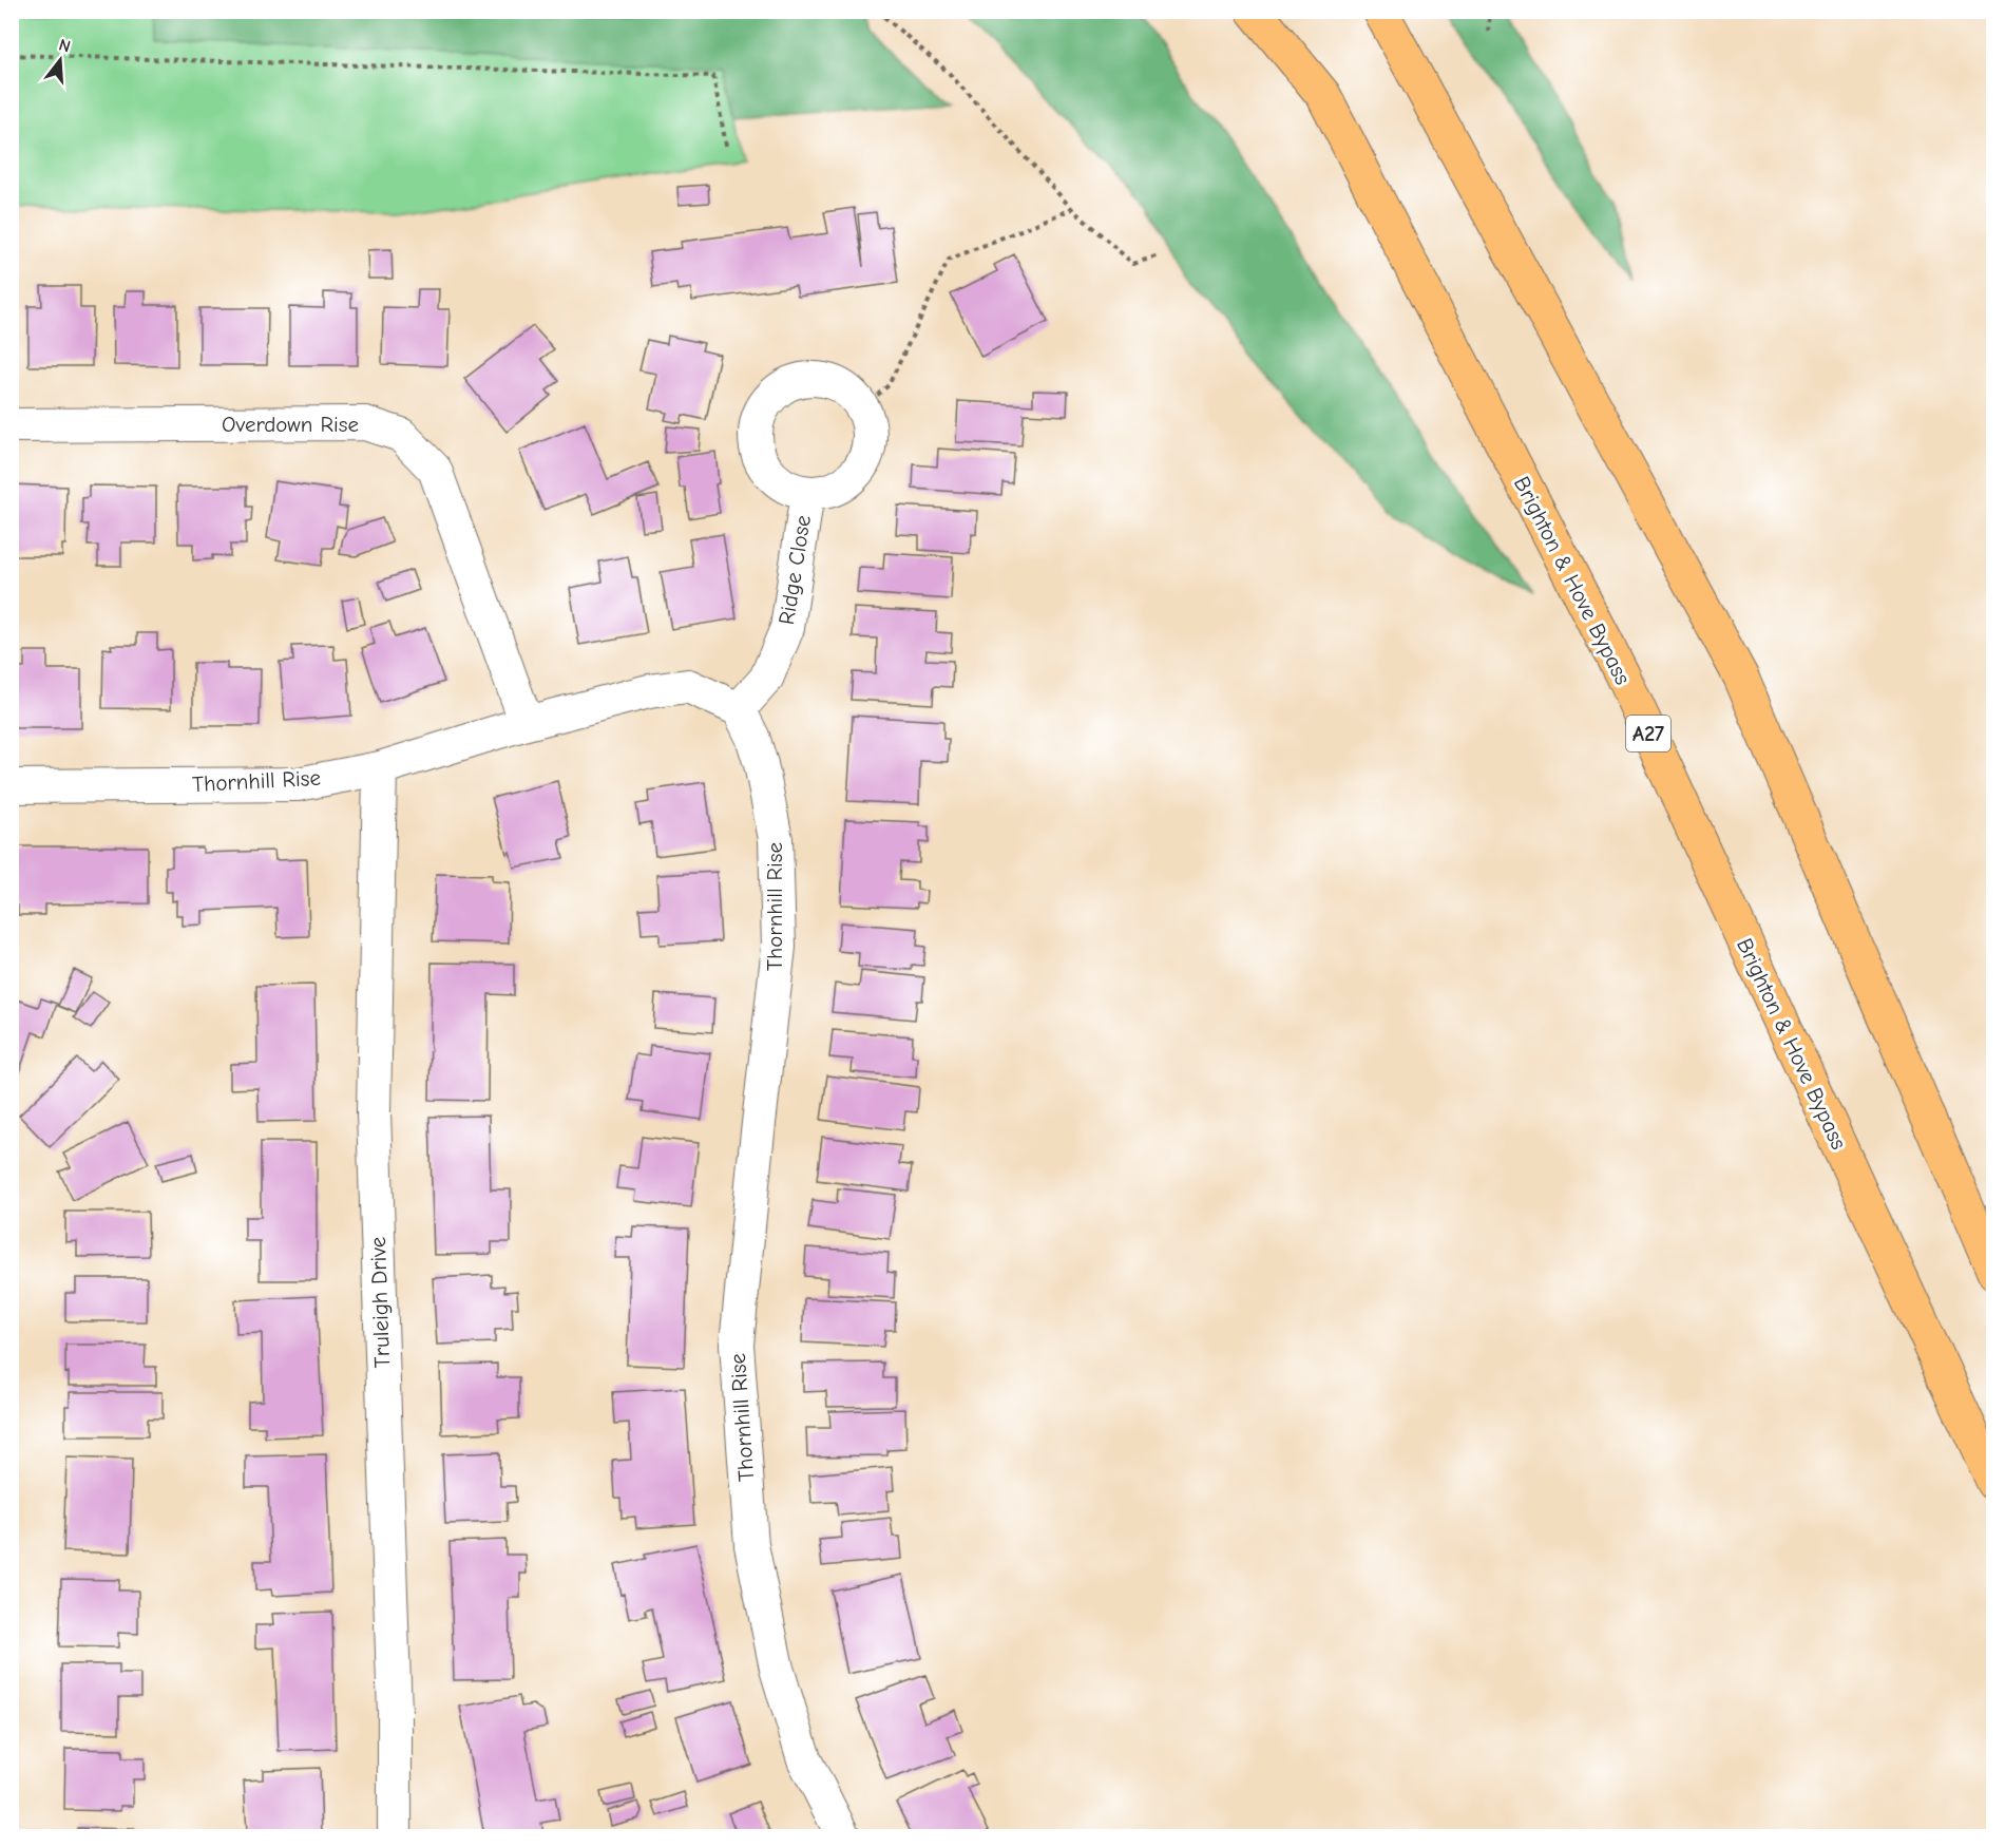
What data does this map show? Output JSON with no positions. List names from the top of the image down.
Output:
{
  "streets": {
    "highway": ["Brighton & Hove Bypass", "A27"],
    "street": [
      "Overdown Rise",
      "Ridge Close",
      "Thornhill Rise",
      "Truleigh Drive"
    ]
  },
  "crossings": [
    ["Overdown Rise", "Thornhill Rise"],
    ["Ridge Close", "Thornhill Rise"],
    ["Thornhill Rise", "Truleigh Drive"]
  ],
  "north": "top"
}
